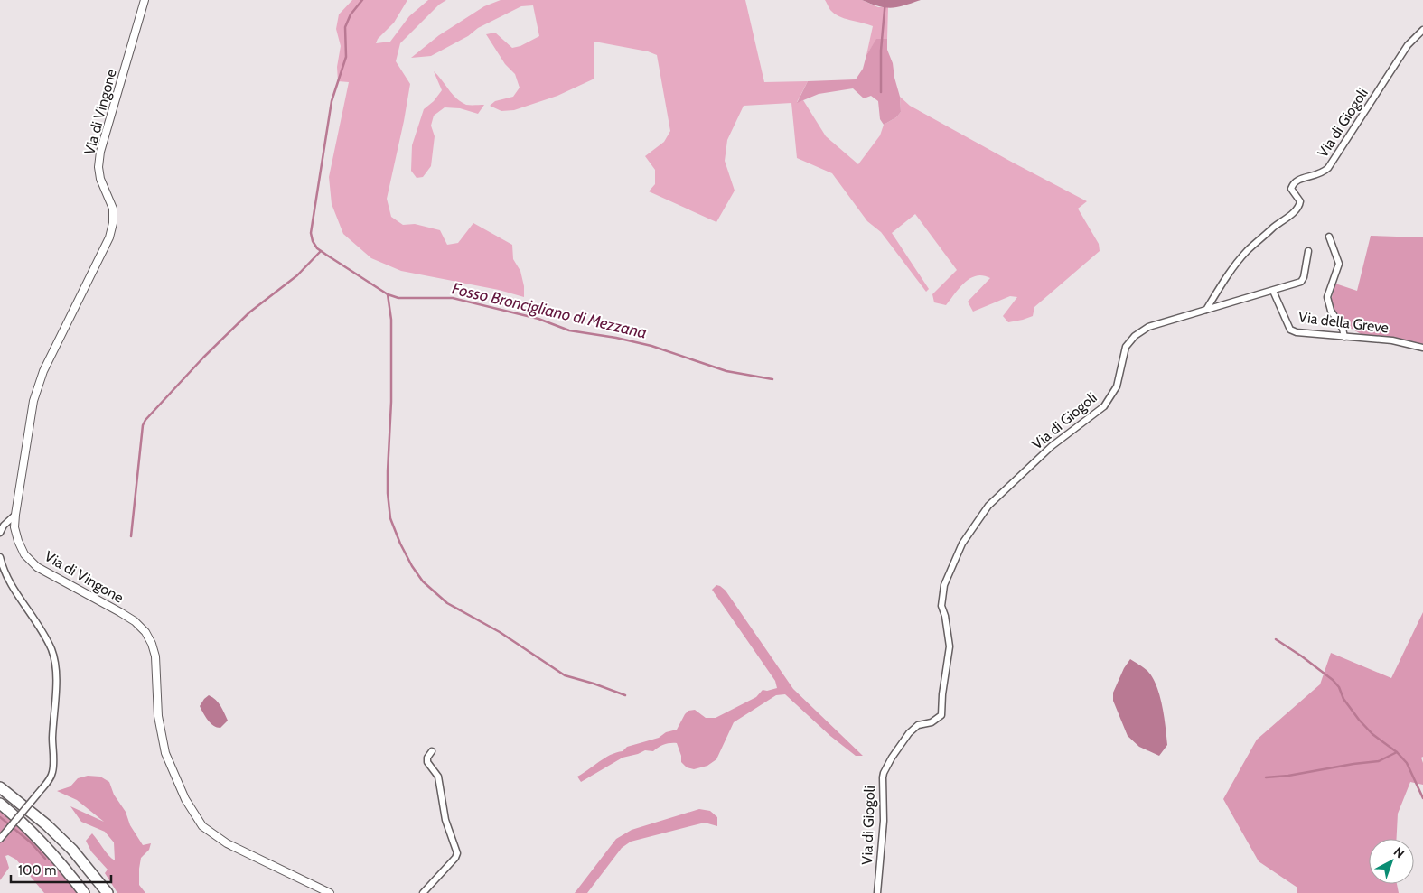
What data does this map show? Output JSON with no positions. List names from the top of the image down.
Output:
{
  "streets": {
    "street": ["Via di Vingone", "Via di Giogoli", "Via della Greve"]
  },
  "water": ["Fosso Broncigliano di Mezzana"],
  "scale_bar": "100 m",
  "north": "top right"
}
